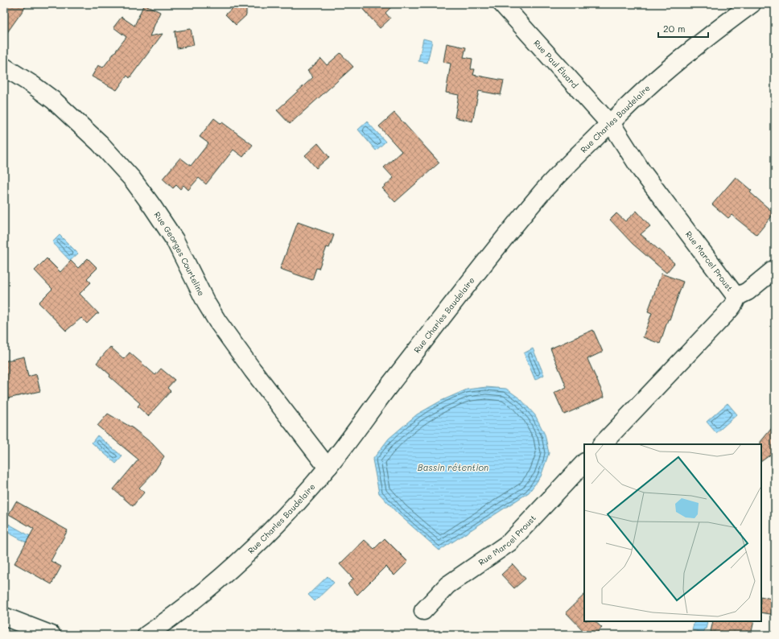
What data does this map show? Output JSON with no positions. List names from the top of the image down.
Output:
{
  "streets": {
    "street": [
      "Rue Paul Éluard",
      "Rue Charles Baudelaire",
      "Rue Georges Courteline",
      "Rue Marcel Proust"
    ]
  },
  "crossings": [
    ["Rue Paul Éluard", "Rue Charles Baudelaire"],
    ["Rue Paul Éluard", "Rue Marcel Proust"],
    ["Rue Charles Baudelaire", "Rue Georges Courteline"],
    ["Rue Charles Baudelaire", "Rue Marcel Proust"]
  ],
  "water": ["Bassin rétention"],
  "scale_bar": "20 m"
}
